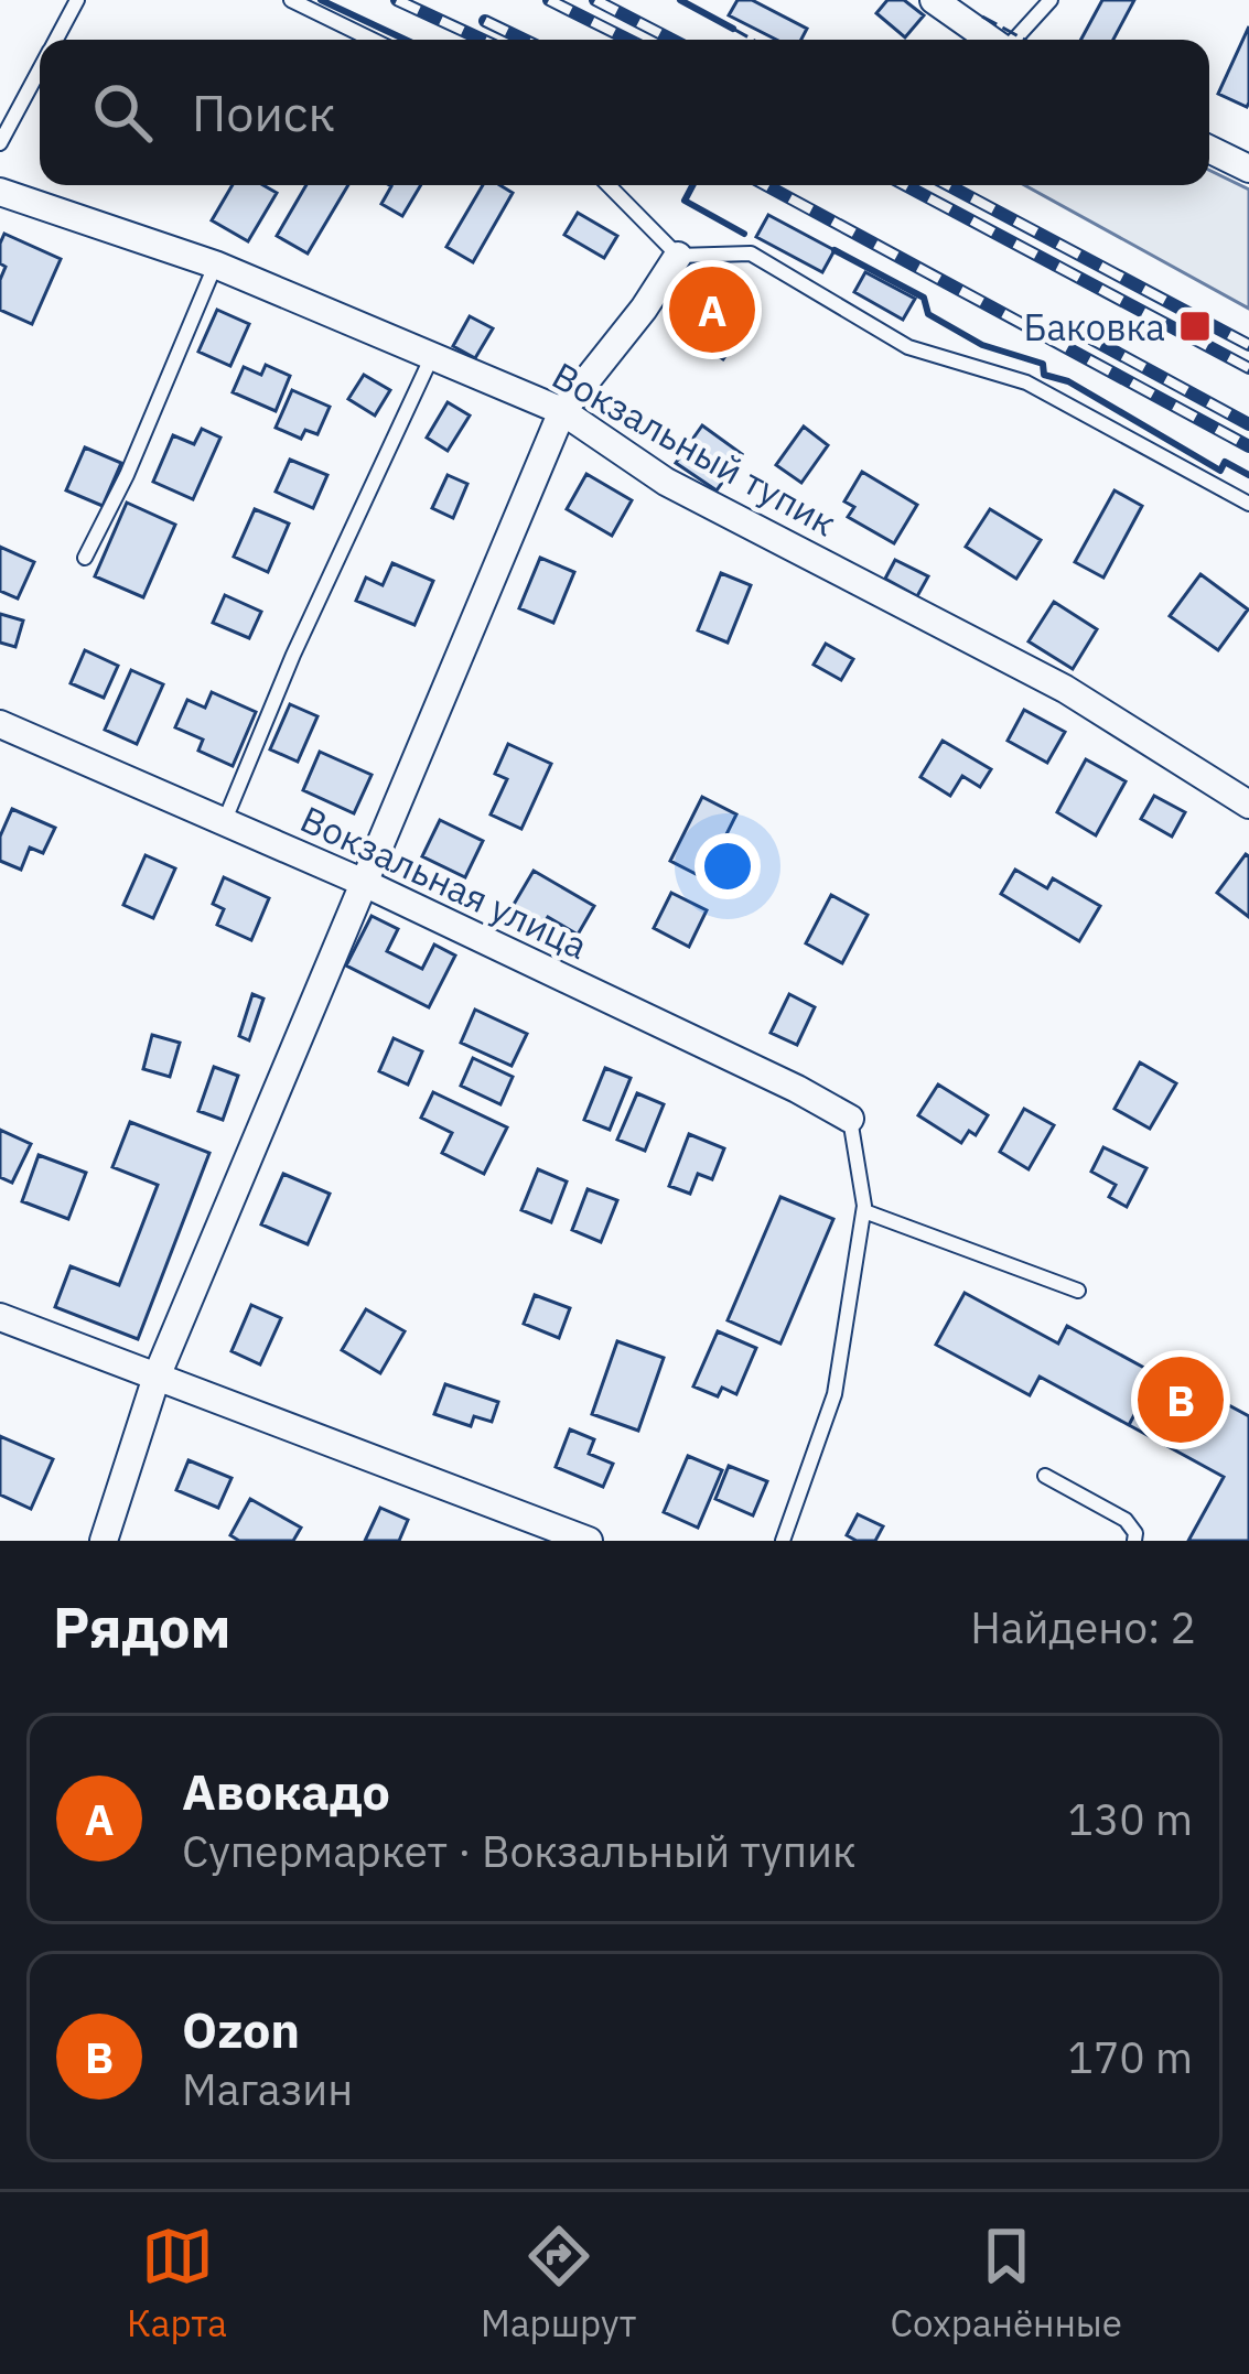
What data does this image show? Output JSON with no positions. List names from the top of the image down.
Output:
{
  "streets": {
    "street": ["Вокзальный тупик", "Вокзальная улица"]
  },
  "places": {
    "transit": ["Баковка"]
  },
  "page": {
    "search": "Поиск",
    "pins": ["A", "B"],
    "heading": ["Рядом", "Найдено: 2"],
    "list": [
      {
        "mark": "A",
        "name": "Авокадо",
        "note": "Супермаркет · Вокзальный тупик",
        "value": "130 m"
      },
      {
        "mark": "B",
        "name": "Ozon",
        "note": "Магазин",
        "value": "170 m"
      }
    ],
    "nav": ["Карта", "Маршрут", "Сохранённые"]
  }
}
